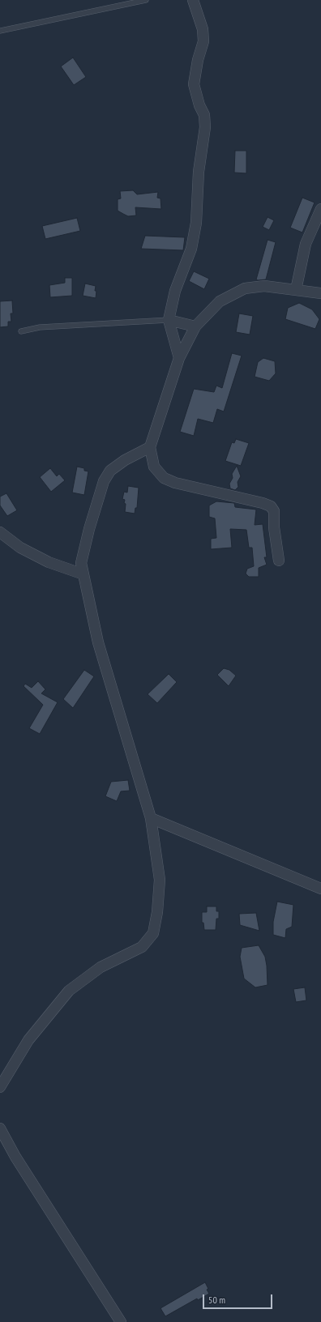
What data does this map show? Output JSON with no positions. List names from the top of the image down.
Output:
{
  "scale_bar": "50 m"
}
